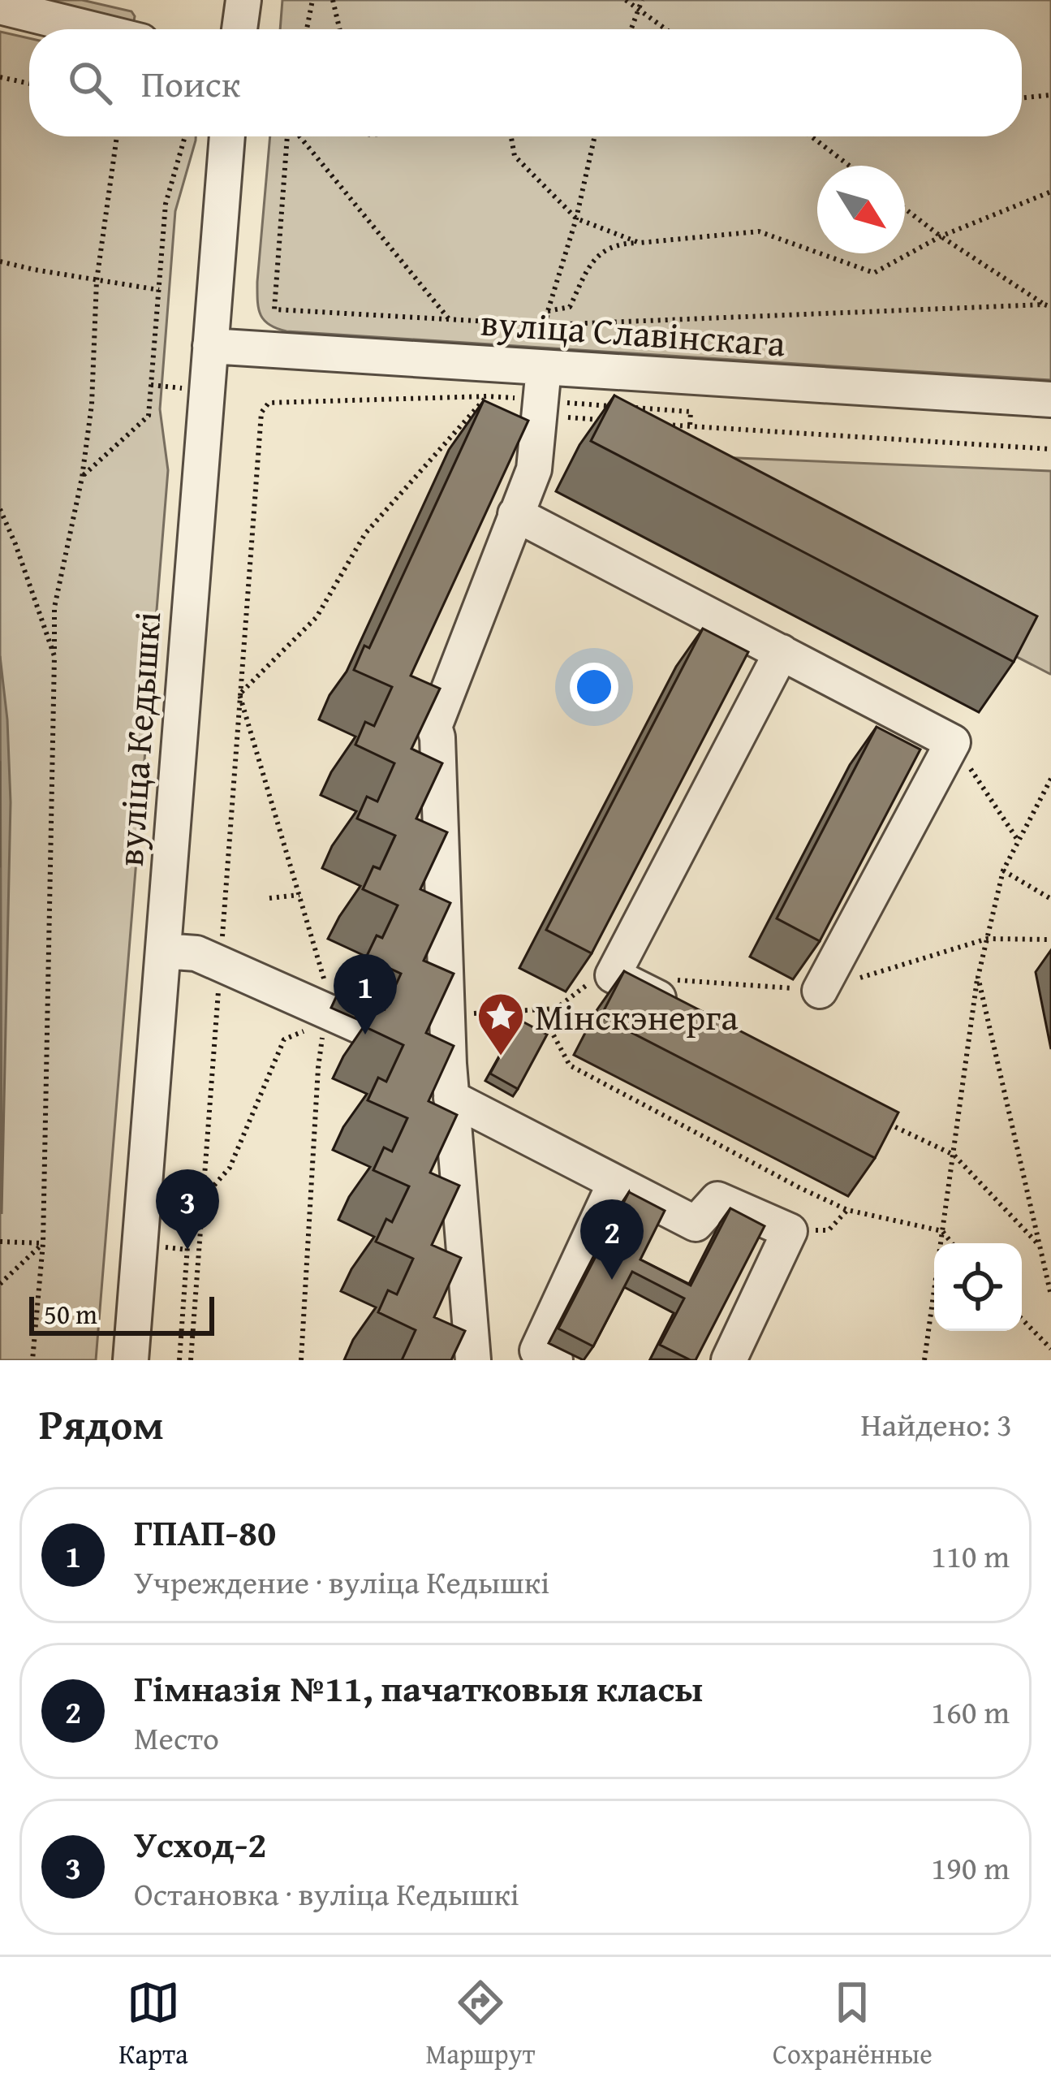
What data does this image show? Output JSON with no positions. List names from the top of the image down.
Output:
{
  "streets": {
    "street": ["вуліца Славінскага", "вуліца Кедышкі"]
  },
  "crossings": [
    ["вуліца Славінскага", "вуліца Кедышкі"]
  ],
  "places": {
    "place": ["Мінскэнерга"]
  },
  "scale_bar": "50 m",
  "north": "bottom right",
  "page": {
    "search": "Поиск",
    "pins": ["1", "3", "2"],
    "scale": "50 m",
    "heading": ["Рядом", "Найдено: 3"],
    "list": [
      {
        "mark": "1",
        "name": "ГПАП-80",
        "note": "Учреждение · вуліца Кедышкі",
        "value": "110 m"
      },
      {
        "mark": "2",
        "name": "Гімназія №11, пачатковыя класы",
        "note": "Место",
        "value": "160 m"
      },
      {
        "mark": "3",
        "name": "Усход-2",
        "note": "Остановка · вуліца Кедышкі",
        "value": "190 m"
      }
    ],
    "nav": ["Карта", "Маршрут", "Сохранённые"]
  }
}
